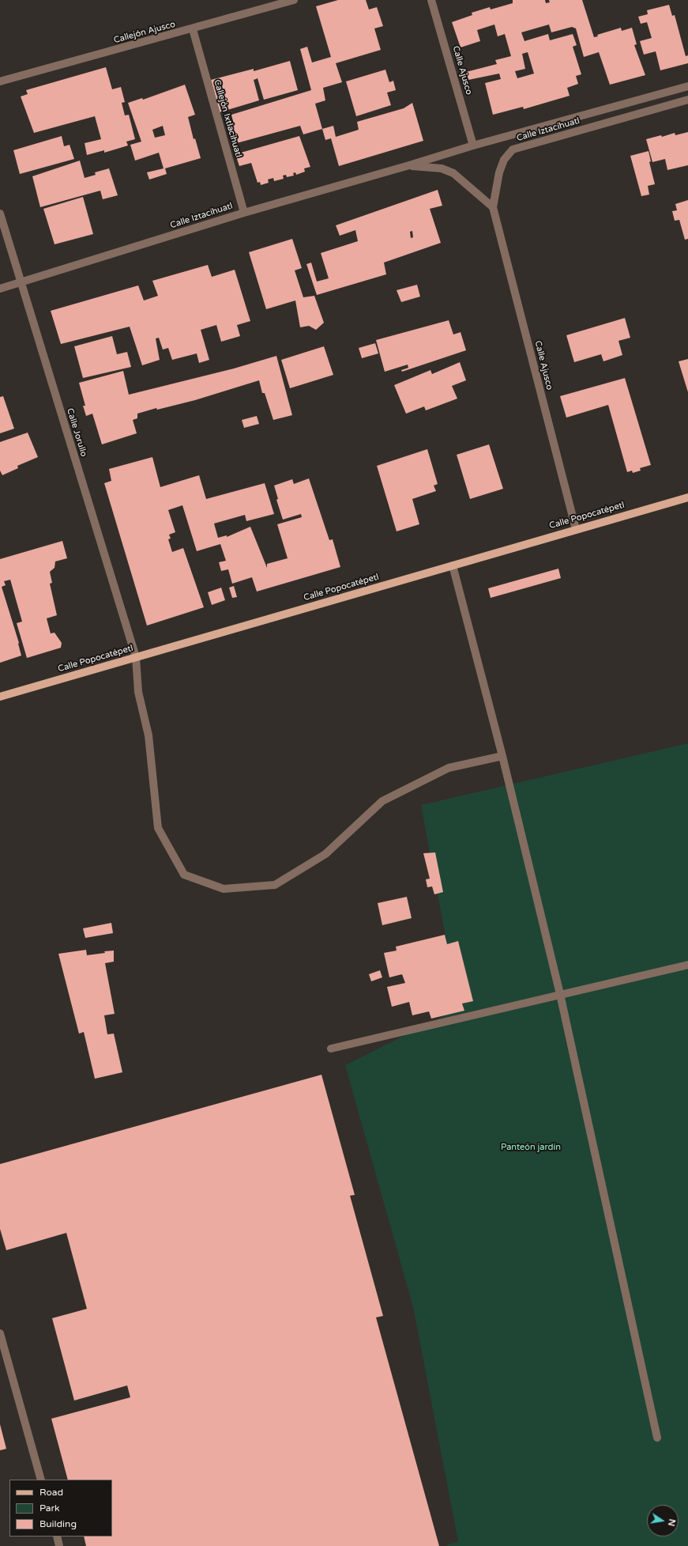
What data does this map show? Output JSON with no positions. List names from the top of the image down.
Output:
{
  "streets": {
    "main road": ["Calle Popocatépetl"],
    "street": [
      "Callejón Ajusco",
      "Calle Ajusco",
      "Callejón Ixtlacihuatl",
      "Calle Iztacíhuatl",
      "Calle Jorullo"
    ]
  },
  "crossings": [
    ["Callejón Ajusco", "Callejón Ixtlacihuatl"],
    ["Calle Ajusco", "Calle Iztacíhuatl"],
    ["Calle Ajusco", "Calle Popocatépetl"],
    ["Callejón Ixtlacihuatl", "Calle Iztacíhuatl"],
    ["Calle Iztacíhuatl", "Calle Jorullo"],
    ["Calle Jorullo", "Calle Popocatépetl"]
  ],
  "parks": ["Panteón jardín"],
  "legend": ["Road", "Park", "Building"],
  "north": "right"
}
